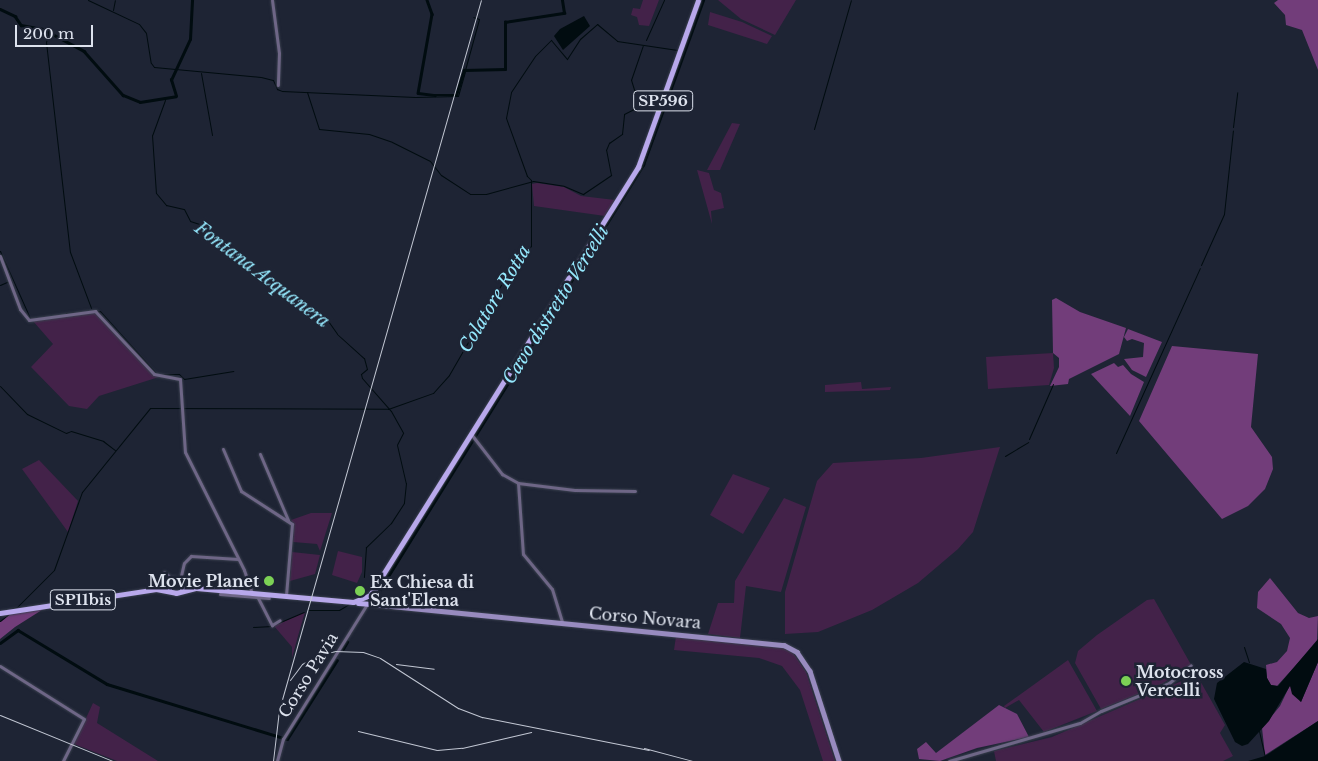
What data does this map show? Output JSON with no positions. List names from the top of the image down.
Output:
{
  "streets": {
    "main road": ["SP596", "SP11bis", "Corso Novara"],
    "street": ["Corso Pavia"]
  },
  "crossings": [
    ["SP11bis", "Corso Novara"],
    ["Corso Novara", "Corso Pavia"]
  ],
  "water": ["Fontana Acquanera", "Colatore Rotta", "Cavo distretto Vercelli"],
  "places": ["Movie Planet", "Ex Chiesa di Sant'Elena", "Motocross Vercelli"],
  "scale_bar": "200 m"
}
